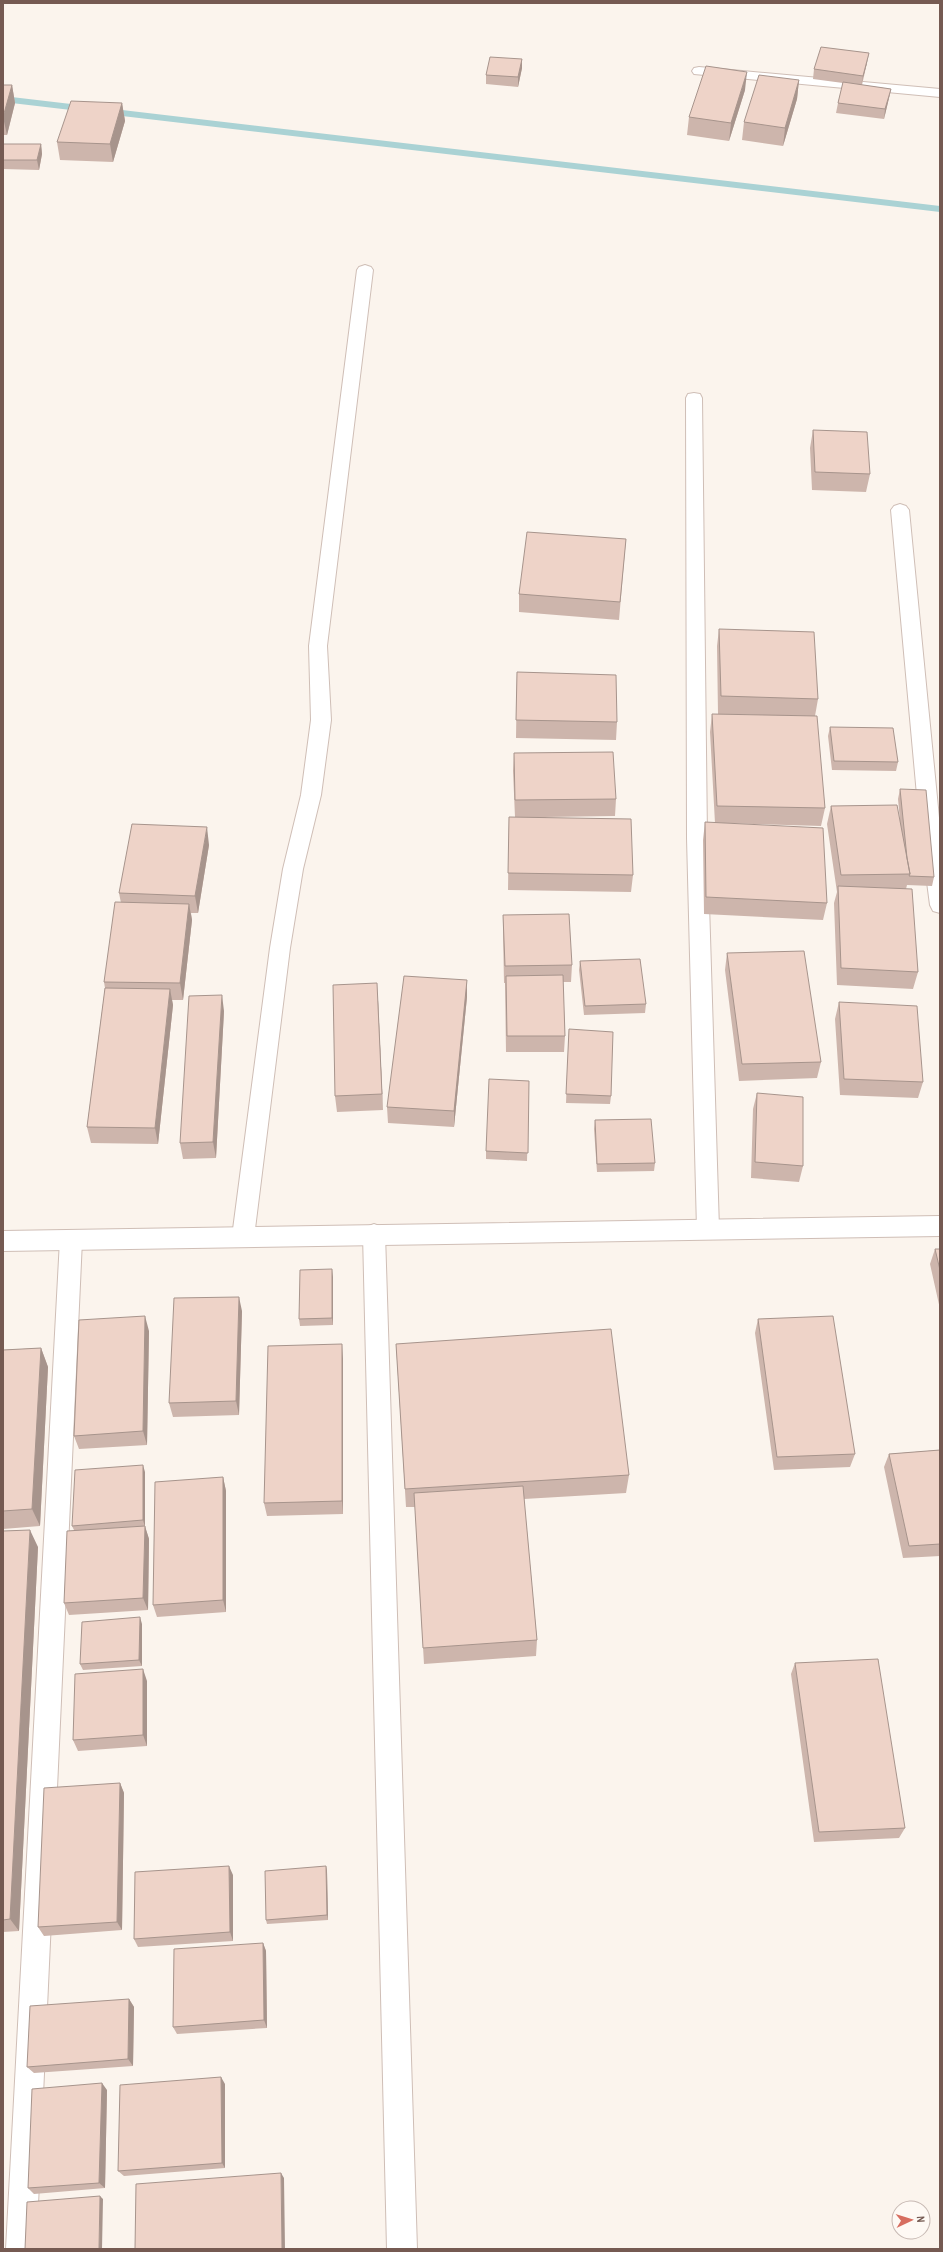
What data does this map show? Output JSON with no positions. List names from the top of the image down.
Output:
{
  "north": "right"
}
